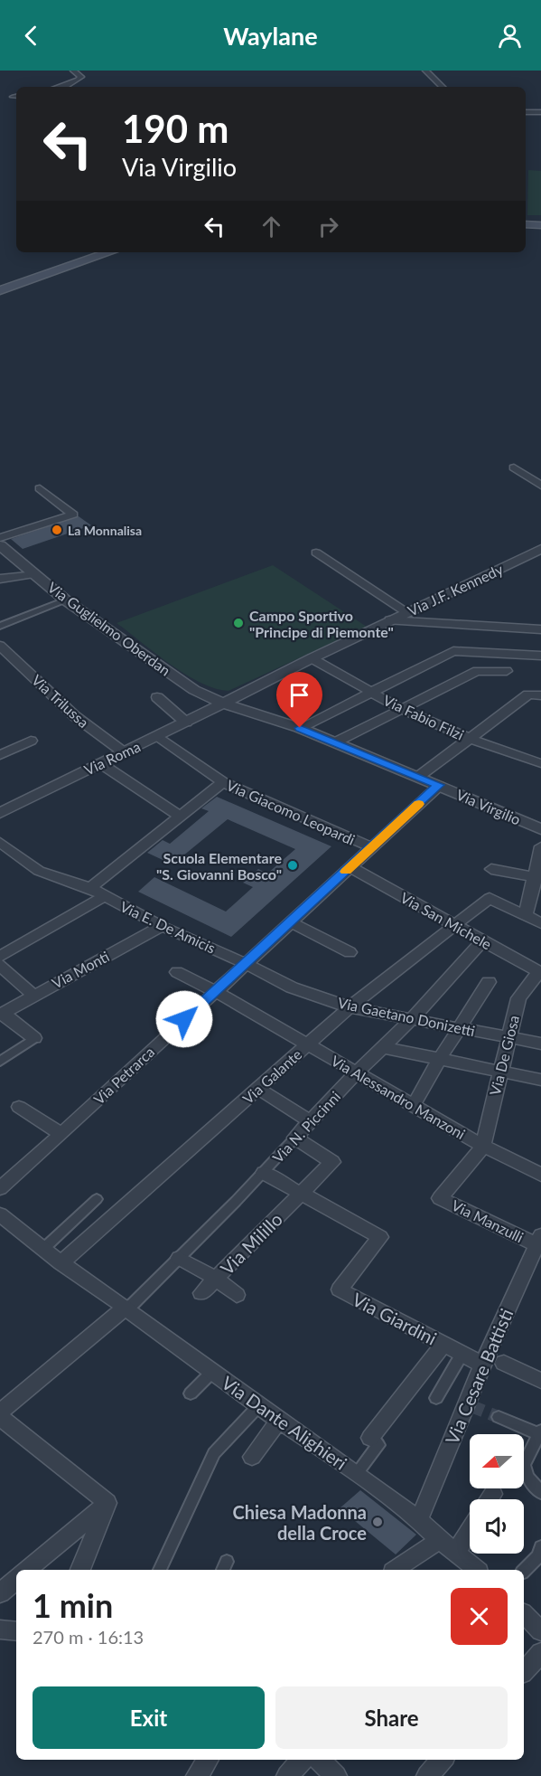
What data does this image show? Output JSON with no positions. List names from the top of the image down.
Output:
{
  "streets": {
    "street": [
      "Via J.F. Kennedy",
      "Via Guglielmo Oberdan",
      "Via Trilussa",
      "Via Fabio Filzi",
      "Via Roma",
      "Via Virgilio",
      "Via Giacomo Leopardi",
      "Via San Michele",
      "Via E. De Amicis",
      "Via Monti",
      "Via Gaetano Donizetti",
      "Via De Giosa",
      "Via Petrarca",
      "Via Galante",
      "Via Alessandro Manzoni",
      "Via N. Piccinni",
      "Via Manzulli",
      "Via Milillo",
      "Via Giardini",
      "Via Cesare Battisti",
      "Via Dante Alighieri"
    ]
  },
  "crossings": [
    ["Via J.F. Kennedy", "Via Guglielmo Oberdan"],
    ["Via J.F. Kennedy", "Via Fabio Filzi"],
    ["Via J.F. Kennedy", "Via Roma"],
    ["Via J.F. Kennedy", "Via Virgilio"],
    ["Via Guglielmo Oberdan", "Via Roma"],
    ["Via Guglielmo Oberdan", "Via Virgilio"],
    ["Via Trilussa", "Via Roma"],
    ["Via Roma", "Via Virgilio"],
    ["Via Roma", "Via Giacomo Leopardi"],
    ["Via Virgilio", "Via Petrarca"],
    ["Via Giacomo Leopardi", "Via Petrarca"],
    ["Via San Michele", "Via De Giosa"],
    ["Via San Michele", "Via Petrarca"],
    ["Via San Michele", "Via Galante"],
    ["Via San Michele", "Via N. Piccinni"],
    ["Via E. De Amicis", "Via Monti"],
    ["Via E. De Amicis", "Via Gaetano Donizetti"],
    ["Via E. De Amicis", "Via Petrarca"],
    ["Via Gaetano Donizetti", "Via De Giosa"],
    ["Via Gaetano Donizetti", "Via Petrarca"],
    ["Via Gaetano Donizetti", "Via Galante"],
    ["Via Gaetano Donizetti", "Via N. Piccinni"],
    ["Via De Giosa", "Via Alessandro Manzoni"],
    ["Via De Giosa", "Via Manzulli"],
    ["Via Petrarca", "Via Alessandro Manzoni"],
    ["Via Galante", "Via Alessandro Manzoni"],
    ["Via Galante", "Via Dante Alighieri"],
    ["Via Alessandro Manzoni", "Via N. Piccinni"],
    ["Via Alessandro Manzoni", "Via Manzulli"],
    ["Via N. Piccinni", "Via Milillo"],
    ["Via N. Piccinni", "Via Giardini"],
    ["Via N. Piccinni", "Via Dante Alighieri"],
    ["Via Manzulli", "Via Cesare Battisti"],
    ["Via Milillo", "Via Giardini"],
    ["Via Giardini", "Via Cesare Battisti"],
    ["Via Cesare Battisti", "Via Dante Alighieri"]
  ],
  "places": [
    "La Monnalisa",
    "Campo Sportivo \"Principe di Piemonte\"",
    "Scuola Elementare \"S. Giovanni Bosco\"",
    "Chiesa Madonna della Croce"
  ],
  "north": "left",
  "page": {
    "header": "Waylane",
    "turn": ["190 m", "Via Virgilio"],
    "heading": ["1 min", "270 m · 16:13"],
    "buttons": ["Exit", "Share"]
  }
}
